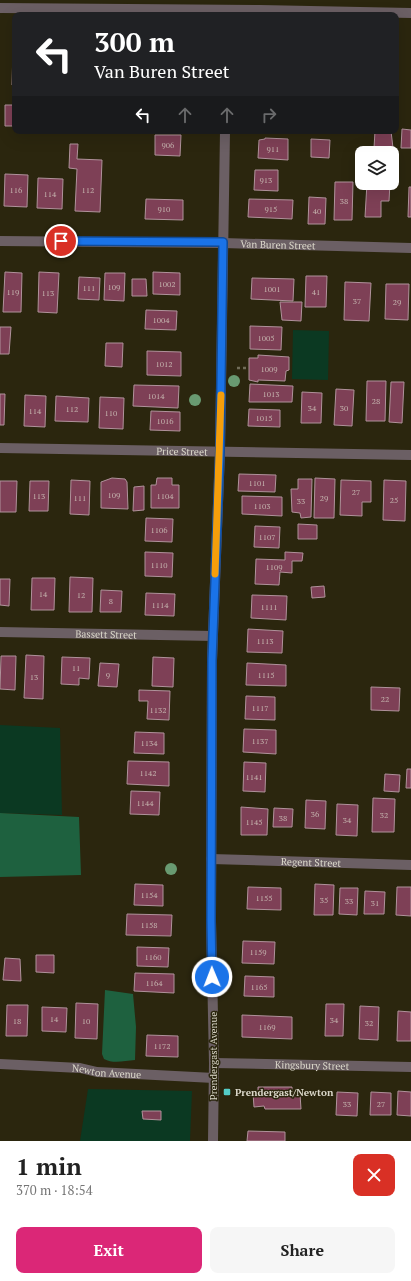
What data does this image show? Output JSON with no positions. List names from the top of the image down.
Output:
{
  "streets": {
    "street": [
      "Van Buren Street",
      "Price Street",
      "Bassett Street",
      "Regent Street",
      "Prendergast Avenue",
      "Kingsbury Street",
      "Newton Avenue"
    ]
  },
  "crossings": [
    ["Van Buren Street", "Prendergast Avenue"],
    ["Price Street", "Prendergast Avenue"],
    ["Bassett Street", "Prendergast Avenue"],
    ["Regent Street", "Prendergast Avenue"],
    ["Prendergast Avenue", "Kingsbury Street"],
    ["Prendergast Avenue", "Newton Avenue"]
  ],
  "places": {
    "transit": ["Prendergast/Newton"]
  },
  "house_numbers": [
    "906",
    "911",
    "913",
    "116",
    "112",
    "114",
    "38",
    "910",
    "915",
    "40",
    "1002",
    "109",
    "111",
    "1001",
    "119",
    "41",
    "113",
    "37",
    "29",
    "1004",
    "1005",
    "1012",
    "1009",
    "1013",
    "1014",
    "28",
    "34",
    "30",
    "112",
    "114",
    "110",
    "1015",
    "1016",
    "1101",
    "27",
    "109",
    "113",
    "1104",
    "111",
    "29",
    "25",
    "33",
    "1103",
    "1106",
    "1107",
    "1110",
    "1109",
    "14",
    "12",
    "8",
    "1114",
    "1111",
    "1113",
    "11",
    "9",
    "1115",
    "13",
    "22",
    "1117",
    "1132",
    "1137",
    "1134",
    "1142",
    "1141",
    "1144",
    "36",
    "32",
    "38",
    "34",
    "1145",
    "1154",
    "1155",
    "35",
    "33",
    "31",
    "1158",
    "1159",
    "1160",
    "1164",
    "1165",
    "14",
    "34",
    "18",
    "10",
    "32",
    "1169",
    "1172",
    "33",
    "27"
  ],
  "page": {
    "turn": ["300 m", "Van Buren Street"],
    "heading": ["1 min", "370 m · 18:54"],
    "buttons": ["Exit", "Share"]
  }
}
